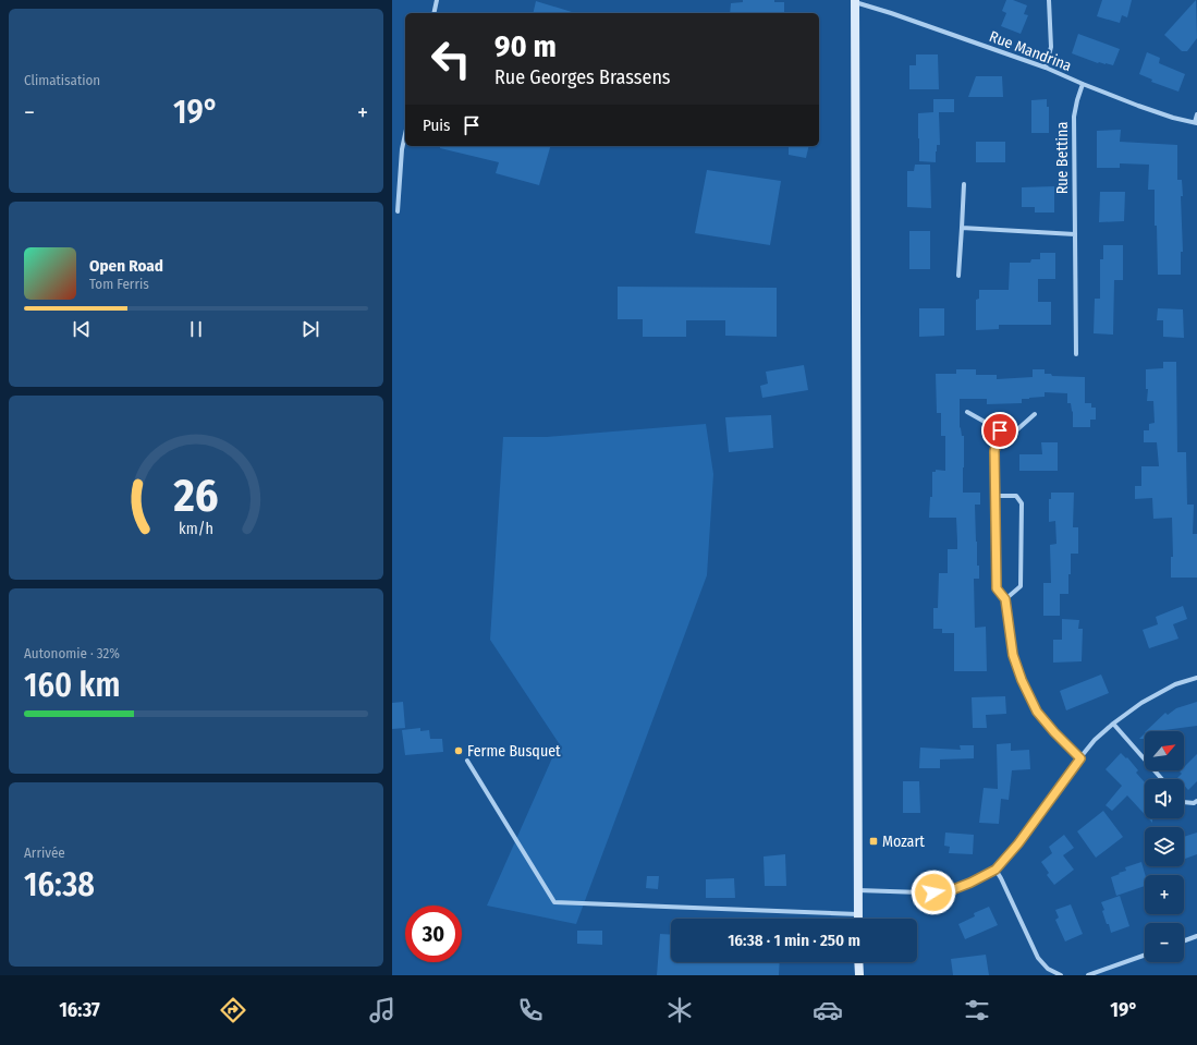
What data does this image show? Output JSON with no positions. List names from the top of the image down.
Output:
{
  "streets": {
    "street": ["Rue Mandrina", "Rue Bettina"]
  },
  "crossings": [
    ["Rue Mandrina", "Rue Bettina"]
  ],
  "places": {
    "other": ["Ferme Busquet"],
    "transit": ["Mozart"]
  },
  "north": "top right",
  "page": {
    "tile": [
      "Climatisation",
      ["Autonomie · 32%", "160 km"],
      ["Arrivée", "16:38"]
    ],
    "turn": ["90 m", "Rue Georges Brassens"],
    "heat": ["−", "19°", "+"],
    "then": "Puis",
    "song": ["Open Road", "Tom Ferris"],
    "map_buttons": ["+", "−"],
    "limit": "30",
    "trip": "16:38 · 1 min · 250 m",
    "tabs": ["16:37", "19°"],
    "gauge": ["26", "km/h"]
  }
}
